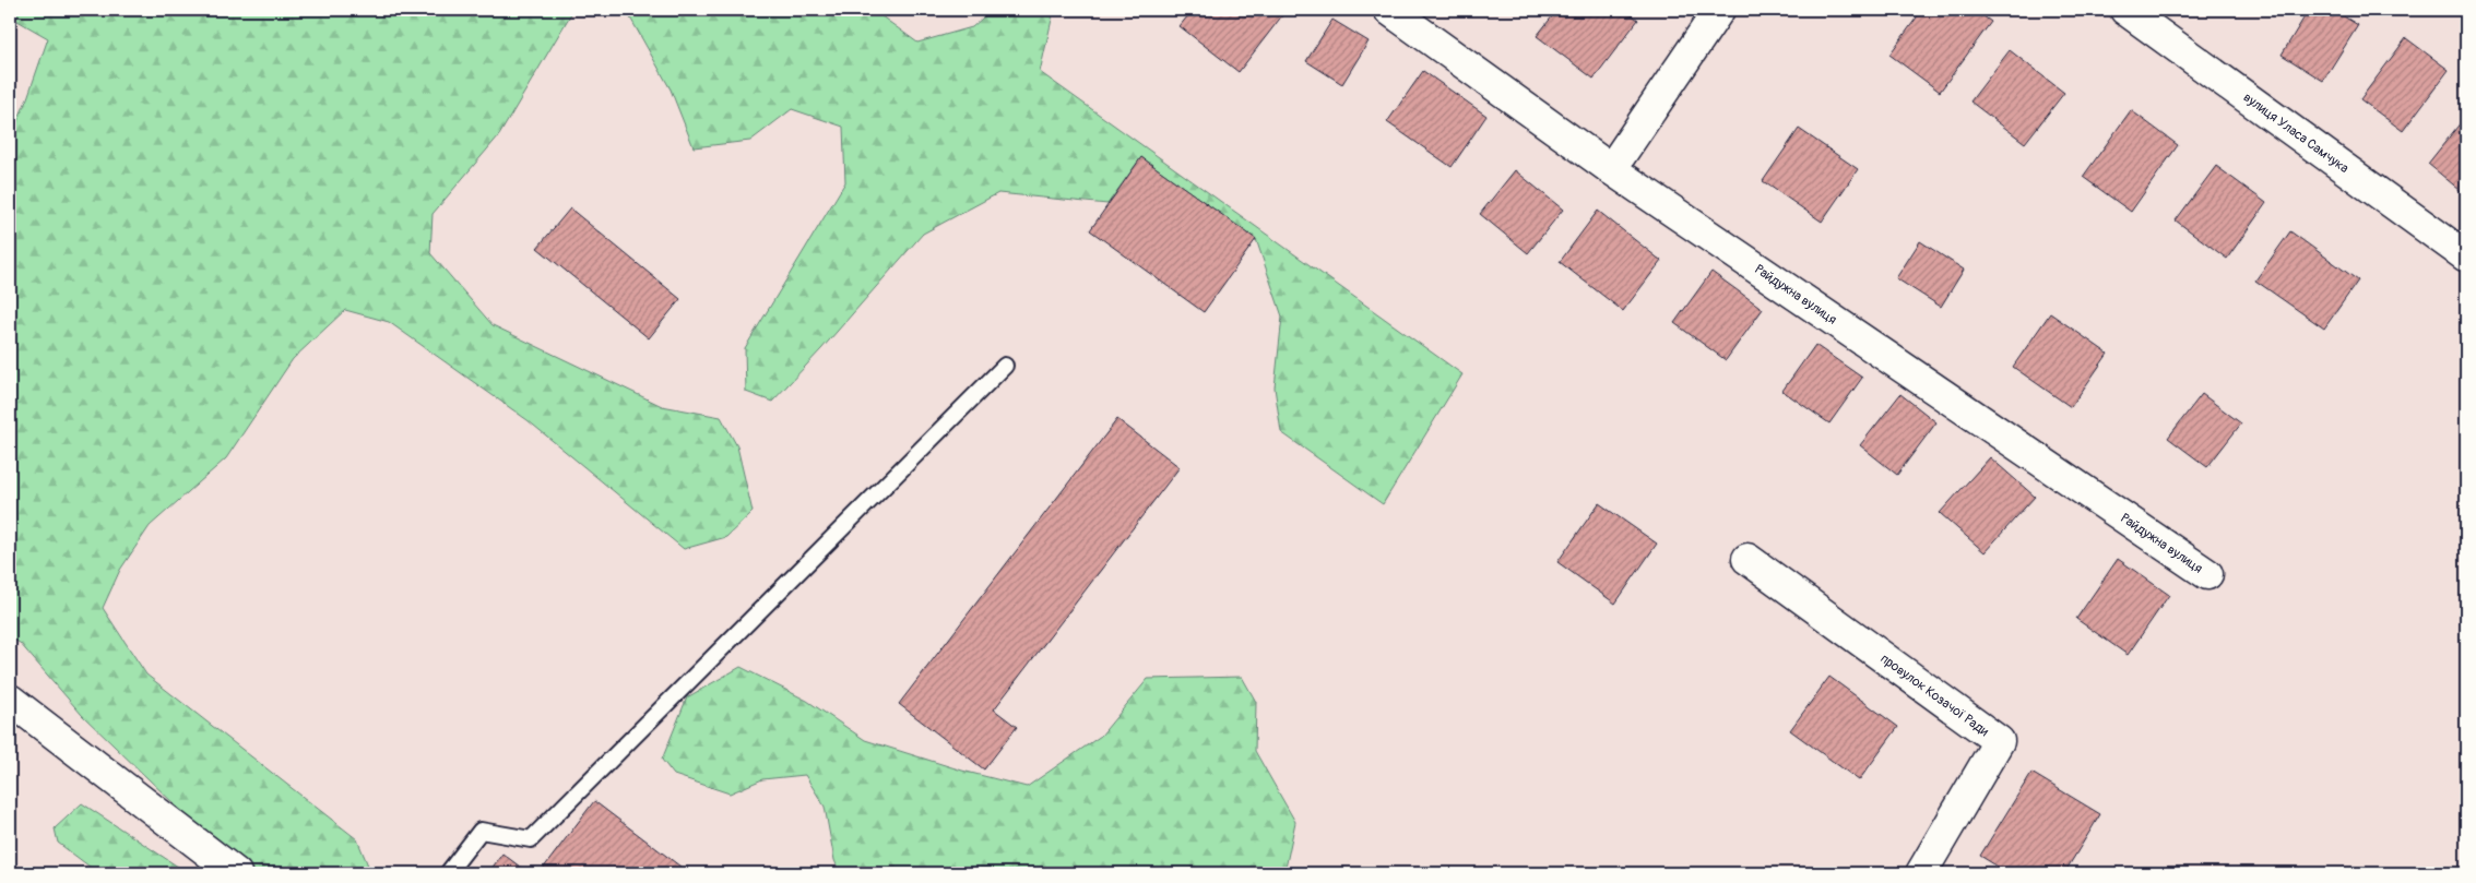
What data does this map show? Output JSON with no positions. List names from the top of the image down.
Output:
{
  "streets": {
    "street": ["вулиця Уласа Самчука", "Райдужна вулиця", "провулок Козачої Ради"]
  }
}
